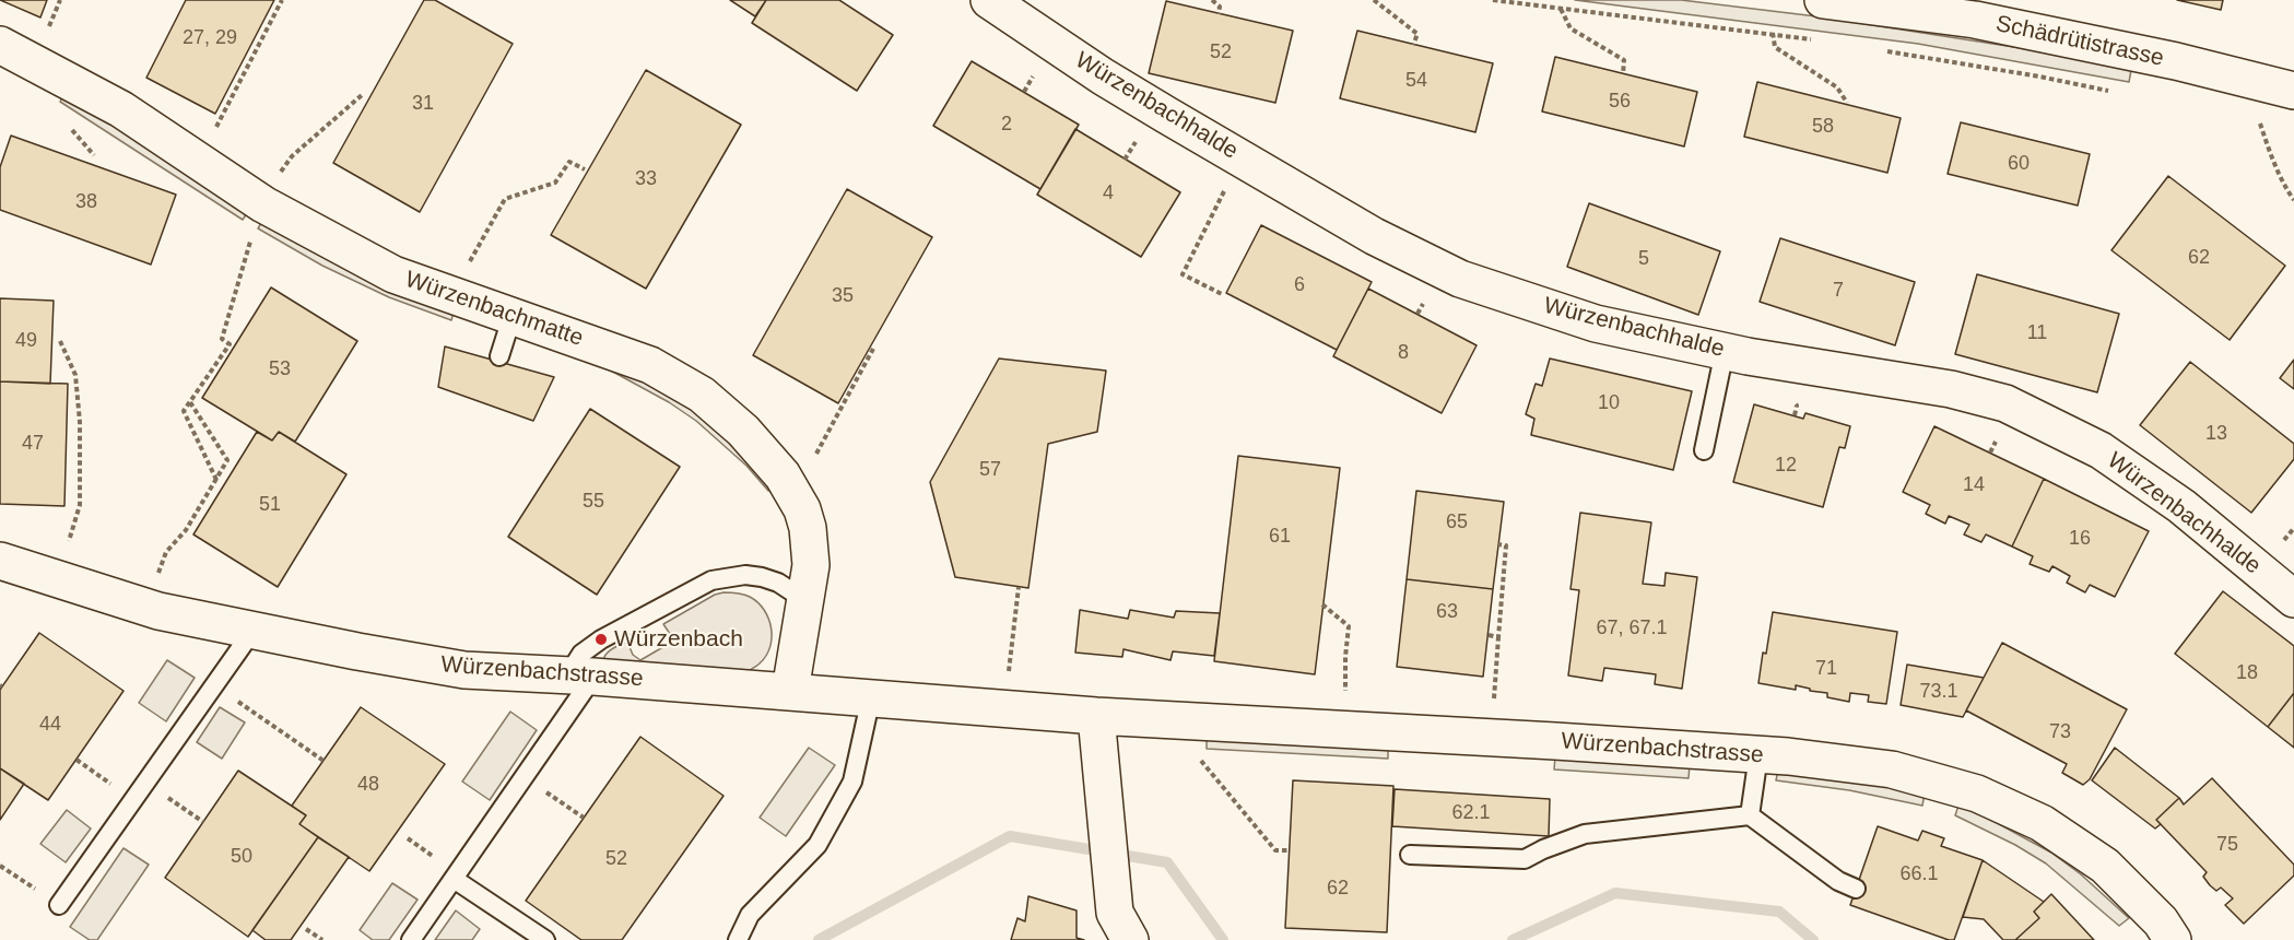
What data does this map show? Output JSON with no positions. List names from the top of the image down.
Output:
{
  "streets": {
    "street": [
      "Schädrütistrasse",
      "Würzenbachhalde",
      "Würzenbachmatte",
      "Würzenbachstrasse"
    ]
  },
  "crossings": [
    ["Würzenbachmatte", "Würzenbachstrasse"]
  ],
  "places": ["Würzenbach"],
  "house_numbers": [
    "27, 29",
    "52",
    "54",
    "56",
    "31",
    "2",
    "58",
    "60",
    "33",
    "4",
    "38",
    "62",
    "5",
    "6",
    "7",
    "35",
    "11",
    "49",
    "8",
    "53",
    "10",
    "13",
    "47",
    "12",
    "57",
    "14",
    "55",
    "51",
    "65",
    "61",
    "16",
    "63",
    "67, 67.1",
    "71",
    "18",
    "73.1",
    "44",
    "73",
    "48",
    "62.1",
    "75",
    "50",
    "52",
    "66.1",
    "62"
  ]
}
